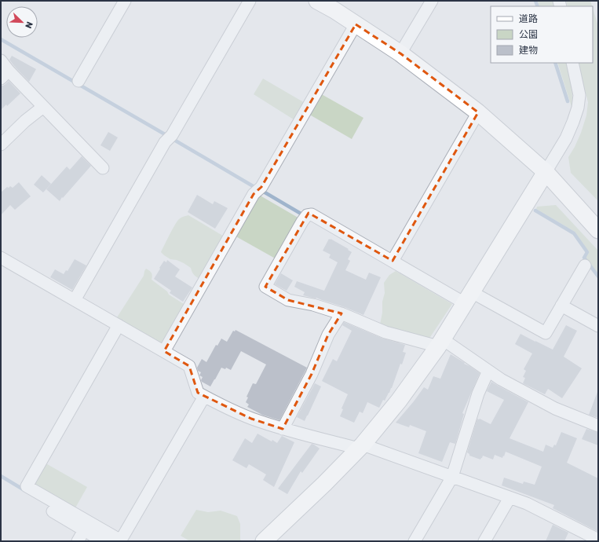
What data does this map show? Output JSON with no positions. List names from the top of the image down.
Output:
{
  "legend": ["道路", "公園", "建物"],
  "north": "bottom right"
}
